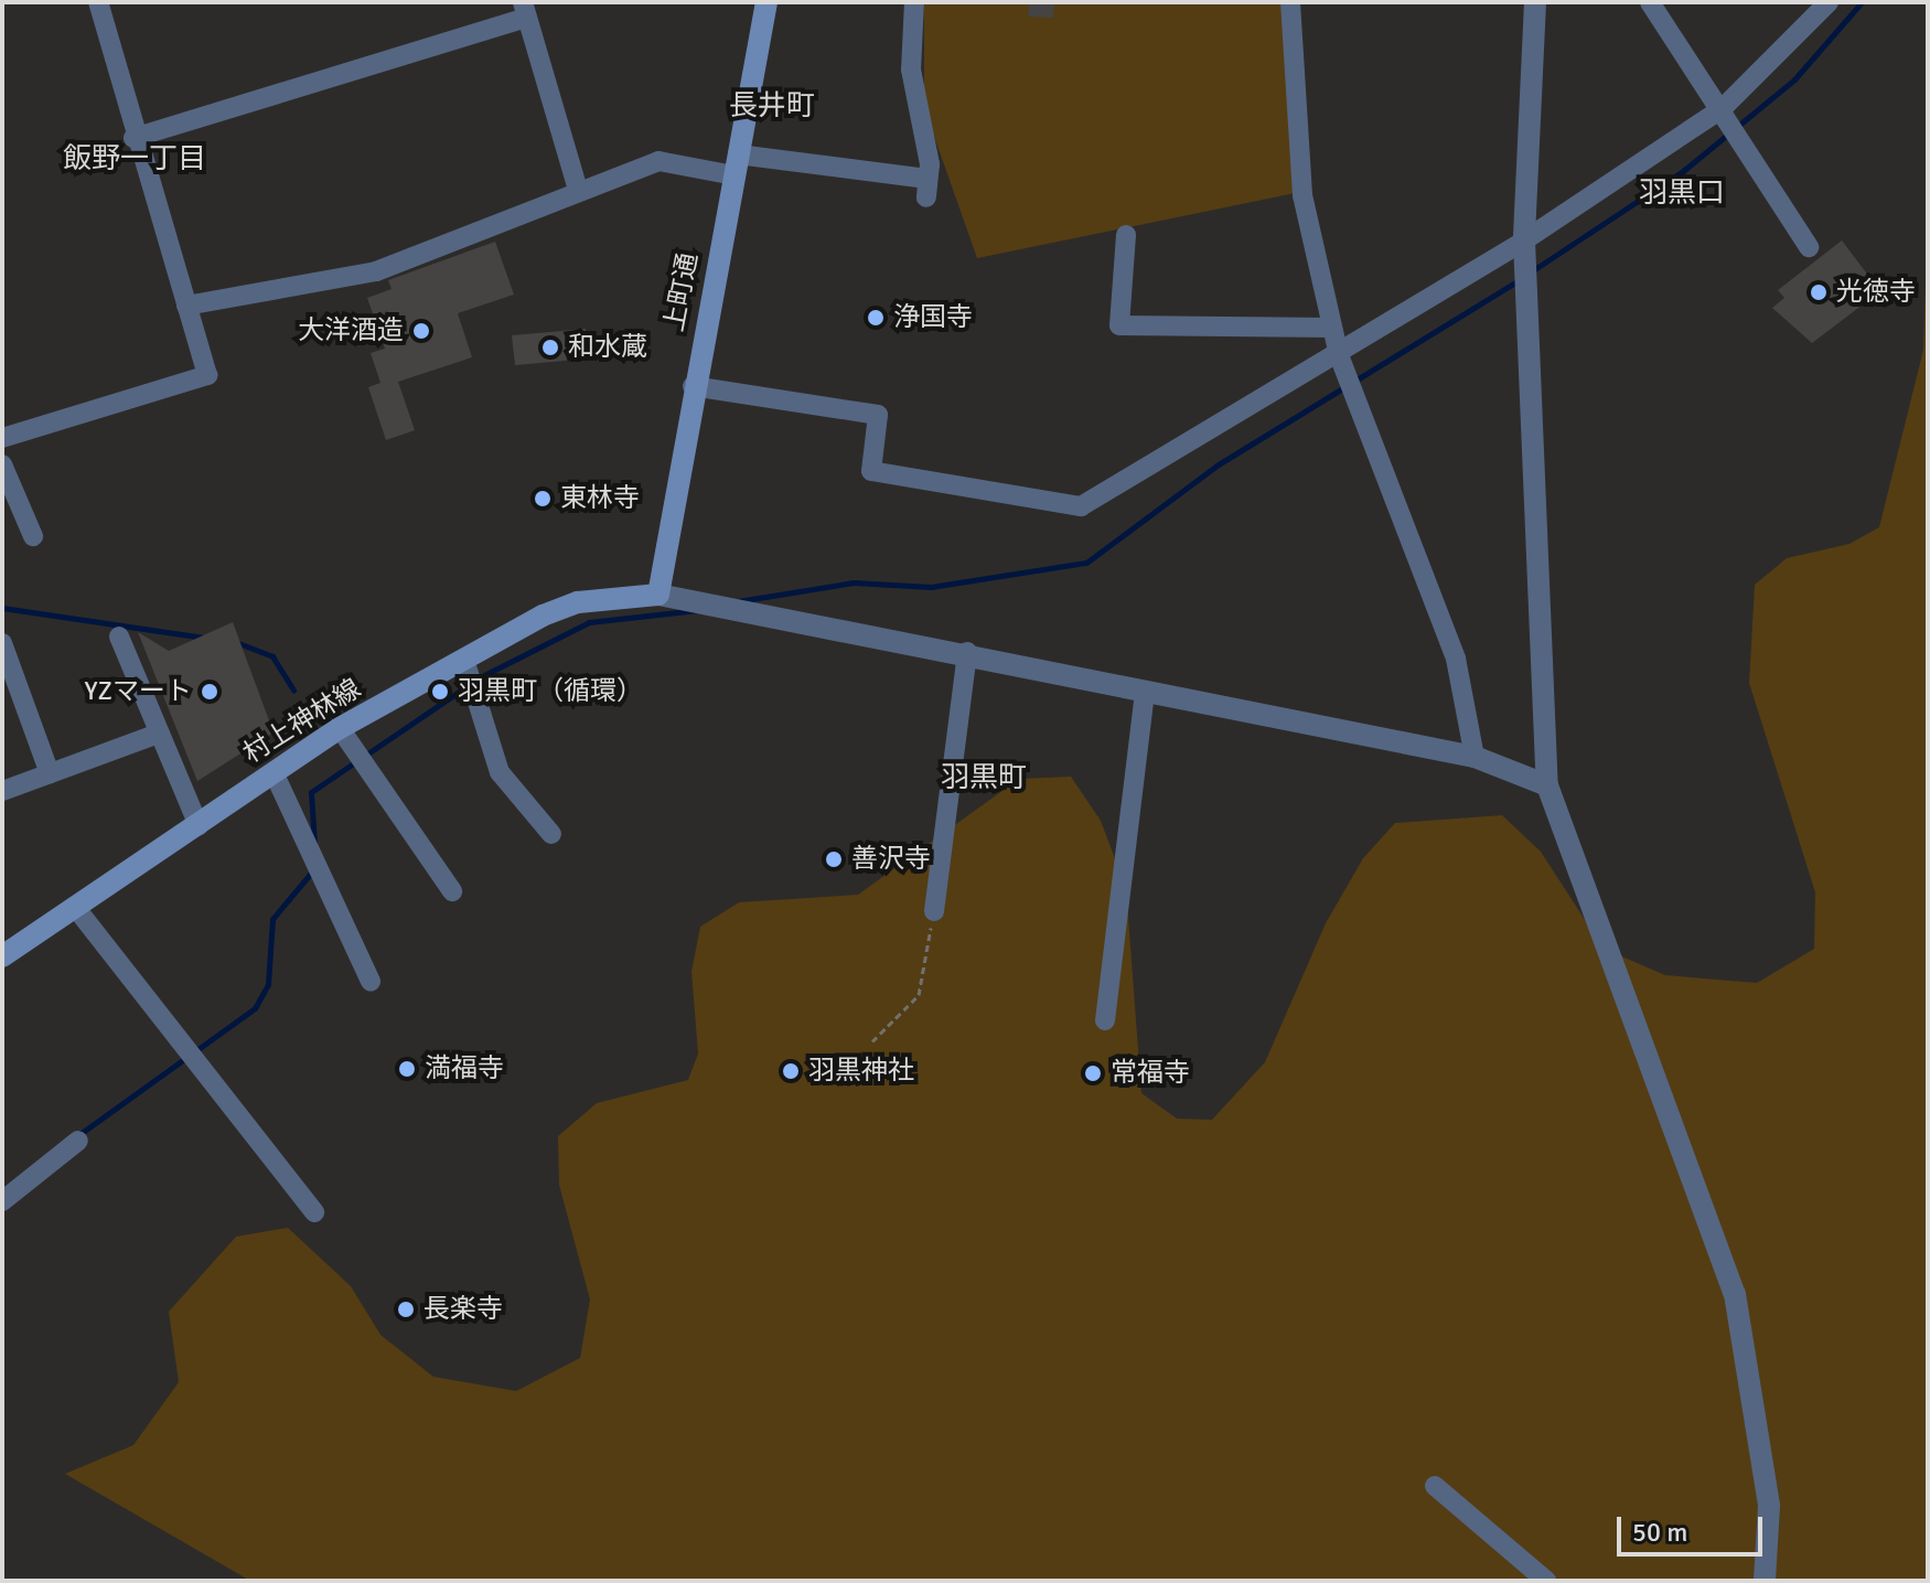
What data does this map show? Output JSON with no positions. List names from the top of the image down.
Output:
{
  "streets": {
    "main road": ["上町通", "村上神林線"]
  },
  "crossings": [
    ["上町通", "村上神林線"]
  ],
  "districts": [
    "長井町",
    "飯野一丁目",
    "羽黒口",
    "羽黒町"
  ],
  "places": [
    "光徳寺",
    "浄国寺",
    "大洋酒造",
    "和水蔵",
    "東林寺",
    "YZマート",
    "羽黒町（循環）",
    "善沢寺",
    "満福寺",
    "羽黒神社",
    "常福寺",
    "長楽寺"
  ],
  "scale_bar": "50 m"
}
